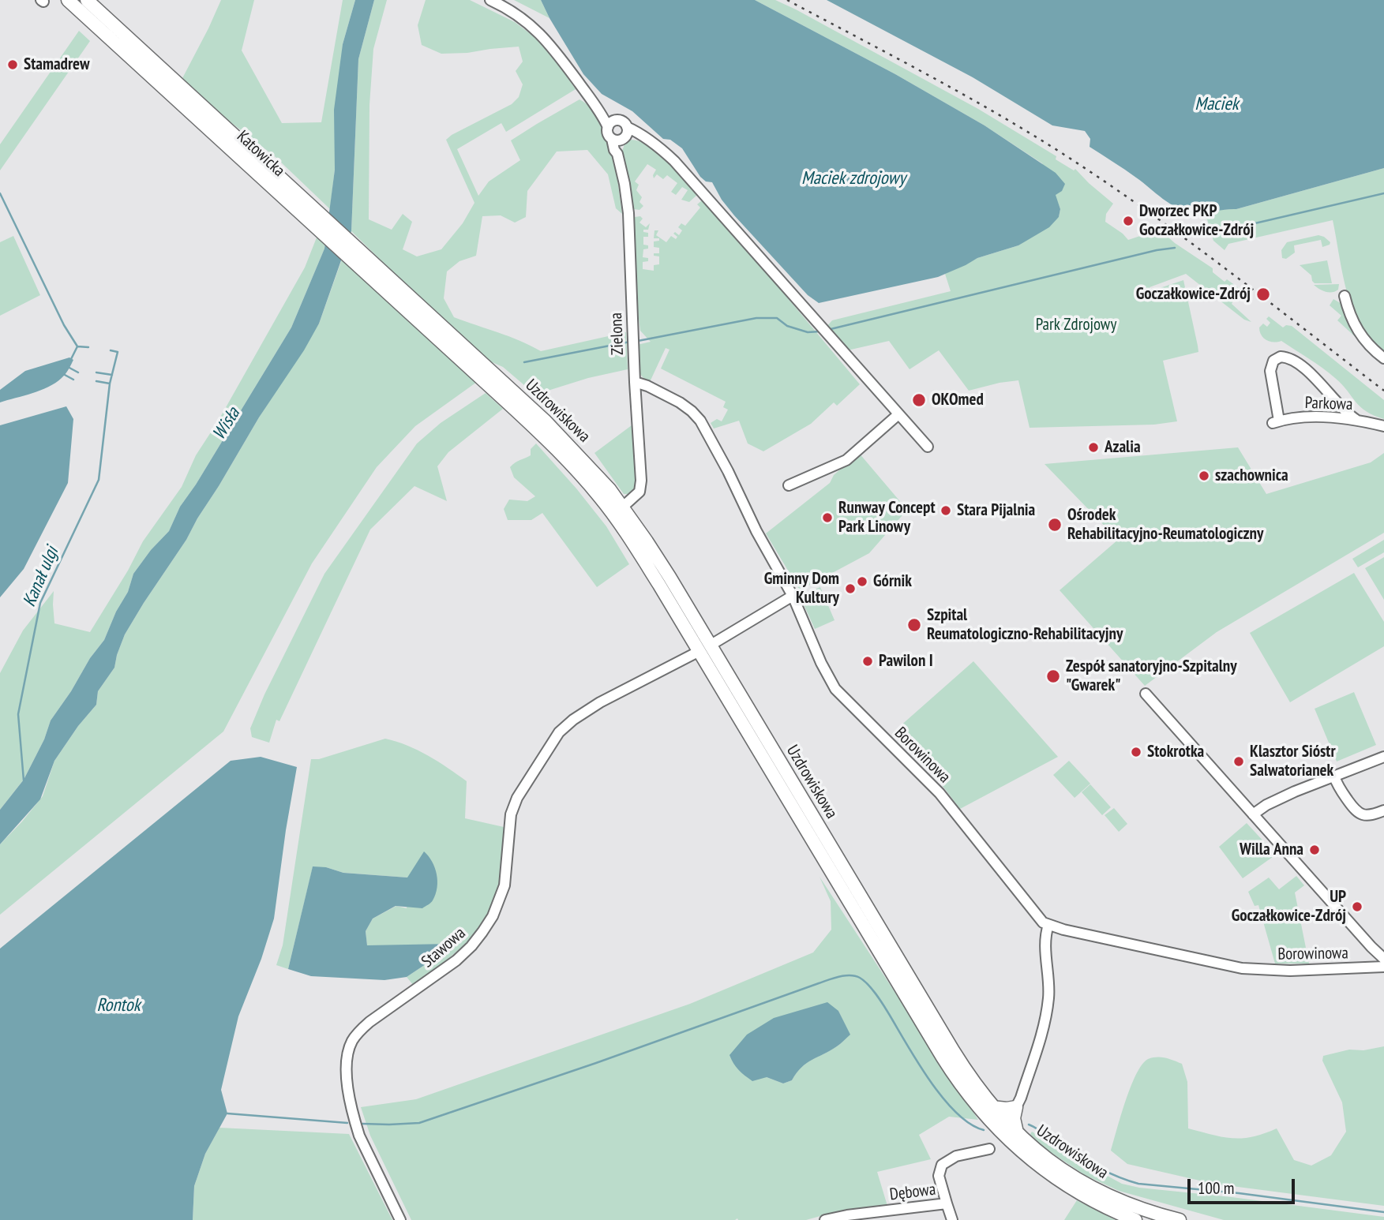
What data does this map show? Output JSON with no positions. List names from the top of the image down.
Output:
{
  "streets": {
    "main road": ["Katowicka", "Uzdrowiskowa"],
    "street": [
      "Zielona",
      "Parkowa",
      "Borowinowa",
      "Stawowa",
      "Dębowa"
    ]
  },
  "crossings": [
    ["Katowicka", "Uzdrowiskowa"],
    ["Zielona", "Uzdrowiskowa"],
    ["Zielona", "Borowinowa"],
    ["Uzdrowiskowa", "Stawowa"]
  ],
  "water": [
    "Maciek",
    "Maciek zdrojowy",
    "Wisła",
    "Kanał ulgi",
    "Rontok"
  ],
  "parks": ["Park Zdrojowy"],
  "places": [
    "Stamadrew",
    "Dworzec PKP Goczałkowice-Zdrój",
    "Goczałkowice-Zdrój",
    "OKOmed",
    "Azalia",
    "szachownica",
    "Stara Pijalnia",
    "Runway Concept Park Linowy",
    "Ośrodek Rehabilitacyjno-Reumatologiczny",
    "Górnik",
    "Gminny Dom Kultury",
    "Szpital Reumatologiczno-Rehabilitacyjny",
    "Pawilon I",
    "Zespół sanatoryjno-Szpitalny \"Gwarek\"",
    "Stokrotka",
    "Klasztor Sióstr Salwatorianek",
    "Willa Anna",
    "UP Goczałkowice-Zdrój"
  ],
  "scale_bar": "100 m"
}
